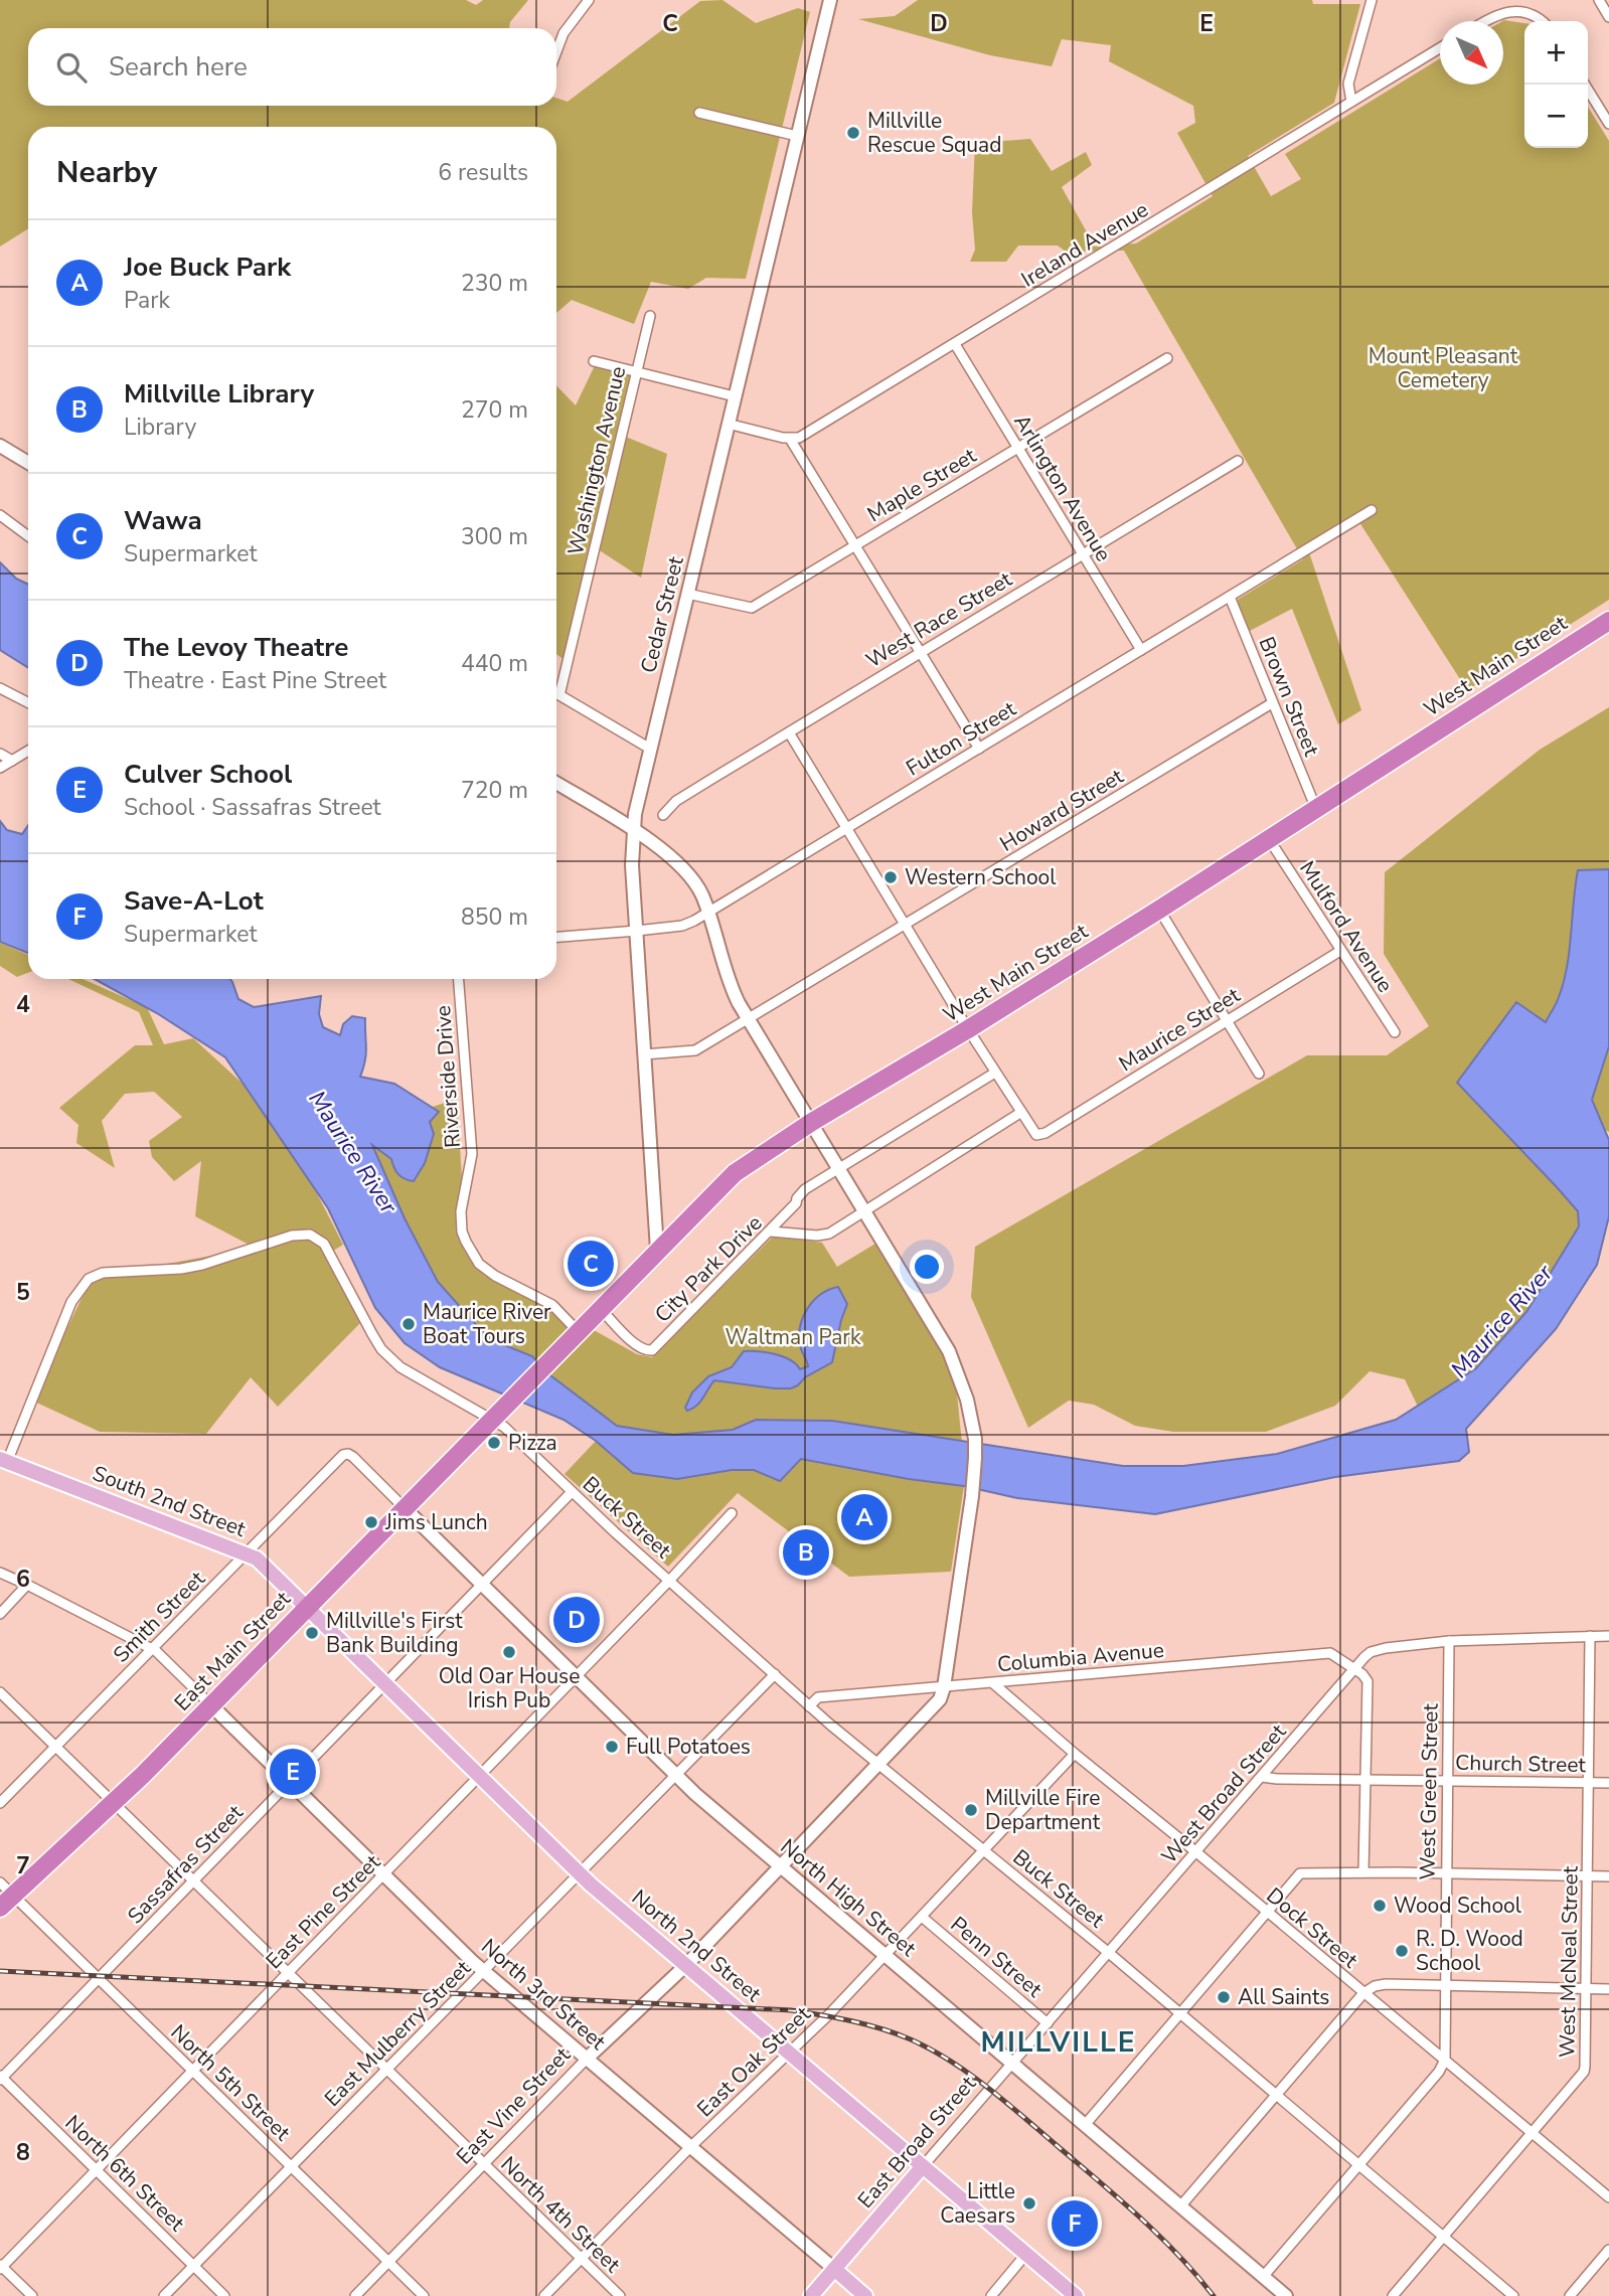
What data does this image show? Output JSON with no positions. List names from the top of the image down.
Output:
{
  "streets": {
    "highway": ["West Main Street", "East Main Street"],
    "main road": [
      "Cedar Street",
      "South 2nd Street",
      "North High Street",
      "North 2nd Street",
      "North 3rd Street",
      "East Vine Street",
      "East Broad Street"
    ],
    "street": [
      "Ireland Avenue",
      "Washington Avenue",
      "Maple Street",
      "Arlington Avenue",
      "West Race Street",
      "Brown Street",
      "Fulton Street",
      "Howard Street",
      "Mulford Avenue",
      "Maurice Street",
      "Riverside Drive",
      "City Park Drive",
      "Buck Street",
      "Smith Street",
      "Columbia Avenue",
      "Church Street",
      "West Green Street",
      "West Broad Street",
      "Sassafras Street",
      "East Pine Street",
      "Dock Street",
      "Penn Street",
      "West McNeal Street",
      "East Mulberry Street",
      "East Oak Street",
      "North 5th Street",
      "North 6th Street",
      "North 4th Street"
    ]
  },
  "crossings": [
    ["Ireland Avenue", "Arlington Avenue"],
    ["Maple Street", "Arlington Avenue"],
    ["Maple Street", "Cedar Street"],
    ["Arlington Avenue", "West Race Street"],
    ["Arlington Avenue", "Fulton Street"],
    ["Cedar Street", "West Main Street"],
    ["Cedar Street", "Fulton Street"],
    ["Cedar Street", "Howard Street"],
    ["West Main Street", "Brown Street"],
    ["West Main Street", "Mulford Avenue"],
    ["West Main Street", "Riverside Drive"],
    ["West Main Street", "City Park Drive"],
    ["West Main Street", "Buck Street"],
    ["West Main Street", "East Main Street"],
    ["Brown Street", "Fulton Street"],
    ["Brown Street", "Howard Street"],
    ["Mulford Avenue", "Maurice Street"],
    ["South 2nd Street", "Buck Street"],
    ["South 2nd Street", "Smith Street"],
    ["South 2nd Street", "East Main Street"],
    ["South 2nd Street", "North 2nd Street"],
    ["Buck Street", "East Main Street"],
    ["Buck Street", "Columbia Avenue"],
    ["Buck Street", "West Broad Street"],
    ["Buck Street", "Sassafras Street"],
    ["Buck Street", "East Pine Street"],
    ["Buck Street", "West McNeal Street"],
    ["Buck Street", "East Mulberry Street"],
    ["Buck Street", "East Oak Street"],
    ["Buck Street", "East Vine Street"],
    ["Buck Street", "East Broad Street"],
    ["Smith Street", "East Main Street"],
    ["Smith Street", "North High Street"],
    ["Smith Street", "North 4th Street"],
    ["East Main Street", "North High Street"],
    ["East Main Street", "North 2nd Street"],
    ["East Main Street", "North 3rd Street"],
    ["East Main Street", "North 5th Street"],
    ["East Main Street", "North 4th Street"],
    ["Columbia Avenue", "West Broad Street"],
    ["Columbia Avenue", "Dock Street"],
    ["Columbia Avenue", "East Vine Street"],
    ["Church Street", "West Green Street"],
    ["Church Street", "West Broad Street"],
    ["Church Street", "West McNeal Street"],
    ["West Green Street", "West Broad Street"],
    ["West Green Street", "Dock Street"],
    ["West Broad Street", "Dock Street"],
    ["West Broad Street", "East Broad Street"],
    ["Sassafras Street", "North High Street"],
    ["Sassafras Street", "North 2nd Street"],
    ["Sassafras Street", "North 3rd Street"],
    ["Sassafras Street", "North 5th Street"],
    ["Sassafras Street", "North 6th Street"],
    ["Sassafras Street", "North 4th Street"],
    ["North High Street", "East Pine Street"],
    ["North High Street", "East Mulberry Street"],
    ["North High Street", "East Oak Street"],
    ["North High Street", "East Vine Street"],
    ["North High Street", "East Broad Street"],
    ["East Pine Street", "North 2nd Street"],
    ["East Pine Street", "North 3rd Street"],
    ["East Pine Street", "North 5th Street"],
    ["East Pine Street", "North 6th Street"],
    ["East Pine Street", "North 4th Street"],
    ["Dock Street", "West McNeal Street"],
    ["Dock Street", "East Oak Street"],
    ["North 2nd Street", "East Mulberry Street"],
    ["North 2nd Street", "East Oak Street"],
    ["North 2nd Street", "East Vine Street"],
    ["North 2nd Street", "East Broad Street"],
    ["Penn Street", "East Oak Street"],
    ["Penn Street", "East Broad Street"],
    ["North 3rd Street", "East Mulberry Street"],
    ["North 3rd Street", "East Oak Street"],
    ["North 3rd Street", "East Vine Street"],
    ["North 3rd Street", "East Broad Street"],
    ["East Mulberry Street", "North 5th Street"],
    ["East Mulberry Street", "North 6th Street"],
    ["East Mulberry Street", "North 4th Street"],
    ["East Oak Street", "North 4th Street"],
    ["North 5th Street", "East Vine Street"],
    ["East Vine Street", "North 4th Street"]
  ],
  "districts": ["MILLVILLE"],
  "water": ["Maurice River"],
  "parks": ["Mount Pleasant Cemetery", "Waltman Park"],
  "places": [
    "Millville Rescue Squad",
    "Western School",
    "Maurice River Boat Tours",
    "Pizza",
    "Jims Lunch",
    "Millville's First Bank Building",
    "Old Oar House Irish Pub",
    "Full Potatoes",
    "Millville Fire Department",
    "Wood School",
    "R. D. Wood School",
    "All Saints",
    "Little Caesars"
  ],
  "north": "bottom right",
  "page": {
    "map_buttons": ["+", "−"],
    "search": "Search here",
    "heading": ["Nearby", "6 results"],
    "list": [
      {
        "mark": "A",
        "name": "Joe Buck Park",
        "note": "Park",
        "value": "230 m"
      },
      {
        "mark": "B",
        "name": "Millville Library",
        "note": "Library",
        "value": "270 m"
      },
      {
        "mark": "C",
        "name": "Wawa",
        "note": "Supermarket",
        "value": "300 m"
      },
      {
        "mark": "D",
        "name": "The Levoy Theatre",
        "note": "Theatre · East Pine Street",
        "value": "440 m"
      },
      {
        "mark": "E",
        "name": "Culver School",
        "note": "School · Sassafras Street",
        "value": "720 m"
      },
      {
        "mark": "F",
        "name": "Save-A-Lot",
        "note": "Supermarket",
        "value": "850 m"
      }
    ],
    "pins": [
      "C",
      "A",
      "B",
      "D",
      "E",
      "F"
    ]
  },
  "grid": {
    "columns": ["C", "D", "E"],
    "rows": [
      "4",
      "5",
      "6",
      "7",
      "8"
    ]
  }
}
